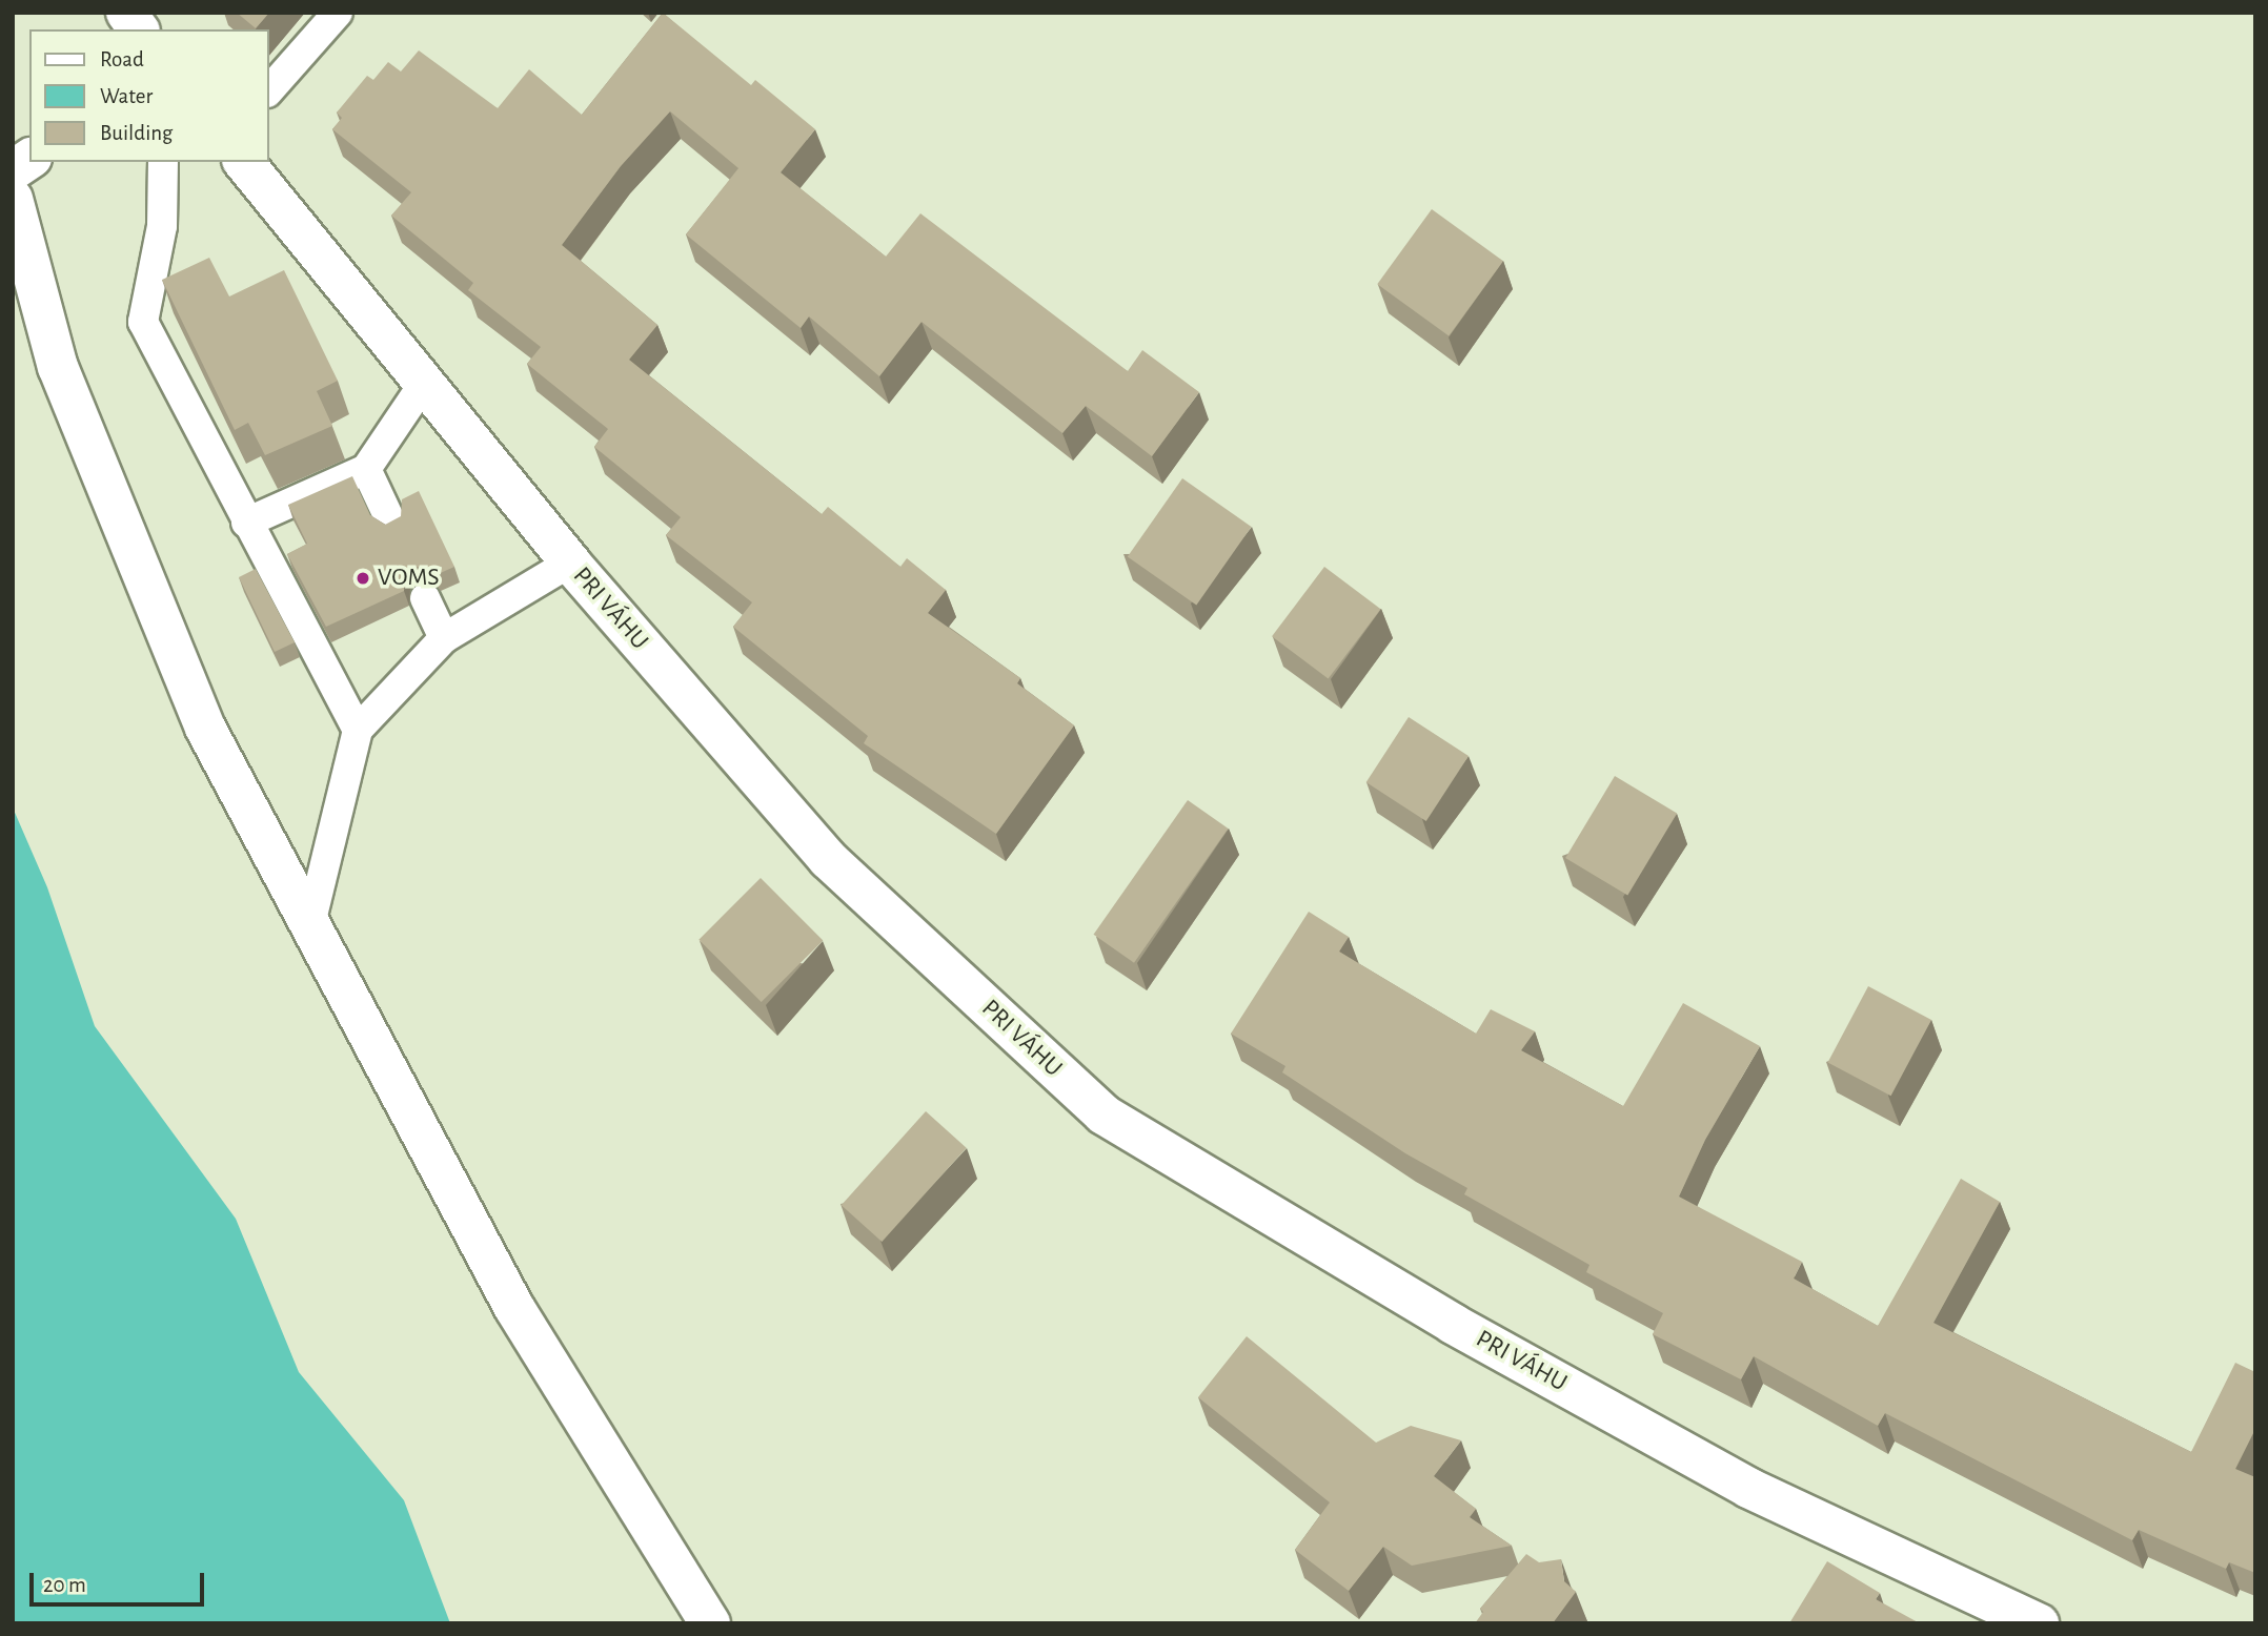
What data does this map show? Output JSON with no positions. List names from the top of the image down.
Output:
{
  "streets": {
    "street": ["PRI VÁHU"]
  },
  "places": ["VOMS"],
  "legend": ["Road", "Water", "Building"],
  "scale_bar": "20 m"
}
